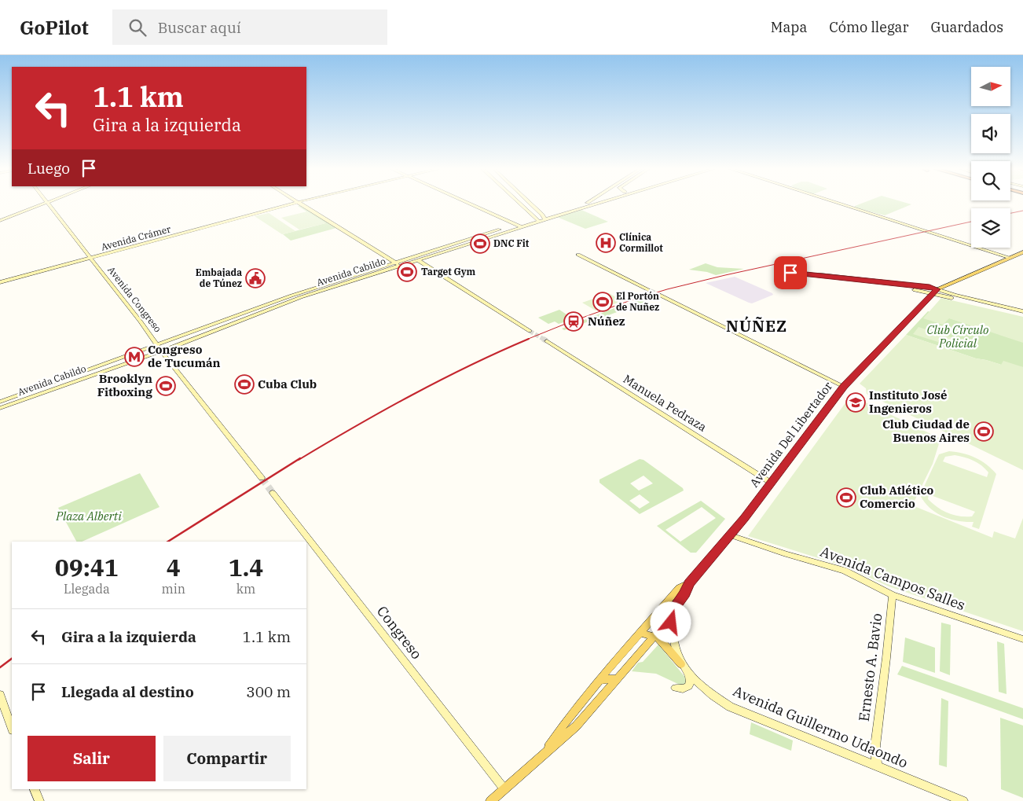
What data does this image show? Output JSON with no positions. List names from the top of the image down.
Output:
{
  "streets": {
    "main road": ["Avenida Del Libertador"],
    "street": [
      "Avenida Crámer",
      "Avenida Cabildo",
      "Avenida Congreso",
      "Manuela Pedraza",
      "Avenida Campos Salles",
      "Congreso",
      "Ernesto A. Bavio",
      "Avenida Guillermo Udaondo"
    ]
  },
  "crossings": [
    ["Avenida Crámer", "Avenida Congreso"],
    ["Avenida Cabildo", "Avenida Congreso"],
    ["Manuela Pedraza", "Avenida Del Libertador"],
    ["Avenida Del Libertador", "Avenida Campos Salles"],
    ["Avenida Del Libertador", "Congreso"],
    ["Avenida Del Libertador", "Avenida Guillermo Udaondo"],
    ["Avenida Campos Salles", "Ernesto A. Bavio"],
    ["Ernesto A. Bavio", "Avenida Guillermo Udaondo"]
  ],
  "districts": ["NÚÑEZ"],
  "parks": ["Club Círculo Policial", "Plaza Alberti"],
  "places": {
    "hospital": ["Clínica Cormillot"],
    "sports": [
      "DNC Fit",
      "Target Gym",
      "El Portón de Nuñez",
      "Cuba Club",
      "Brooklyn Fitboxing",
      "Club Ciudad de Buenos Aires",
      "Club Atlético Comercio"
    ],
    "public building": ["Embajada de Túnez"],
    "station": ["Núñez"],
    "metro station": ["Congreso de Tucumán"],
    "school or university": ["Instituto José Ingenieros"]
  },
  "north": "right",
  "page": {
    "header": "GoPilot",
    "search": "Buscar aquí",
    "nav": ["Mapa", "Cómo llegar", "Guardados"],
    "turn": ["1.1 km", "Gira a la izquierda"],
    "then": "Luego",
    "eta": [
      "09:41",
      "Llegada",
      "4",
      "min",
      "1.4",
      "km"
    ],
    "list": [
      {
        "name": "Gira a la izquierda",
        "value": "1.1 km"
      },
      {
        "name": "Llegada al destino",
        "value": "300 m"
      }
    ],
    "buttons": ["Salir", "Compartir"]
  }
}
